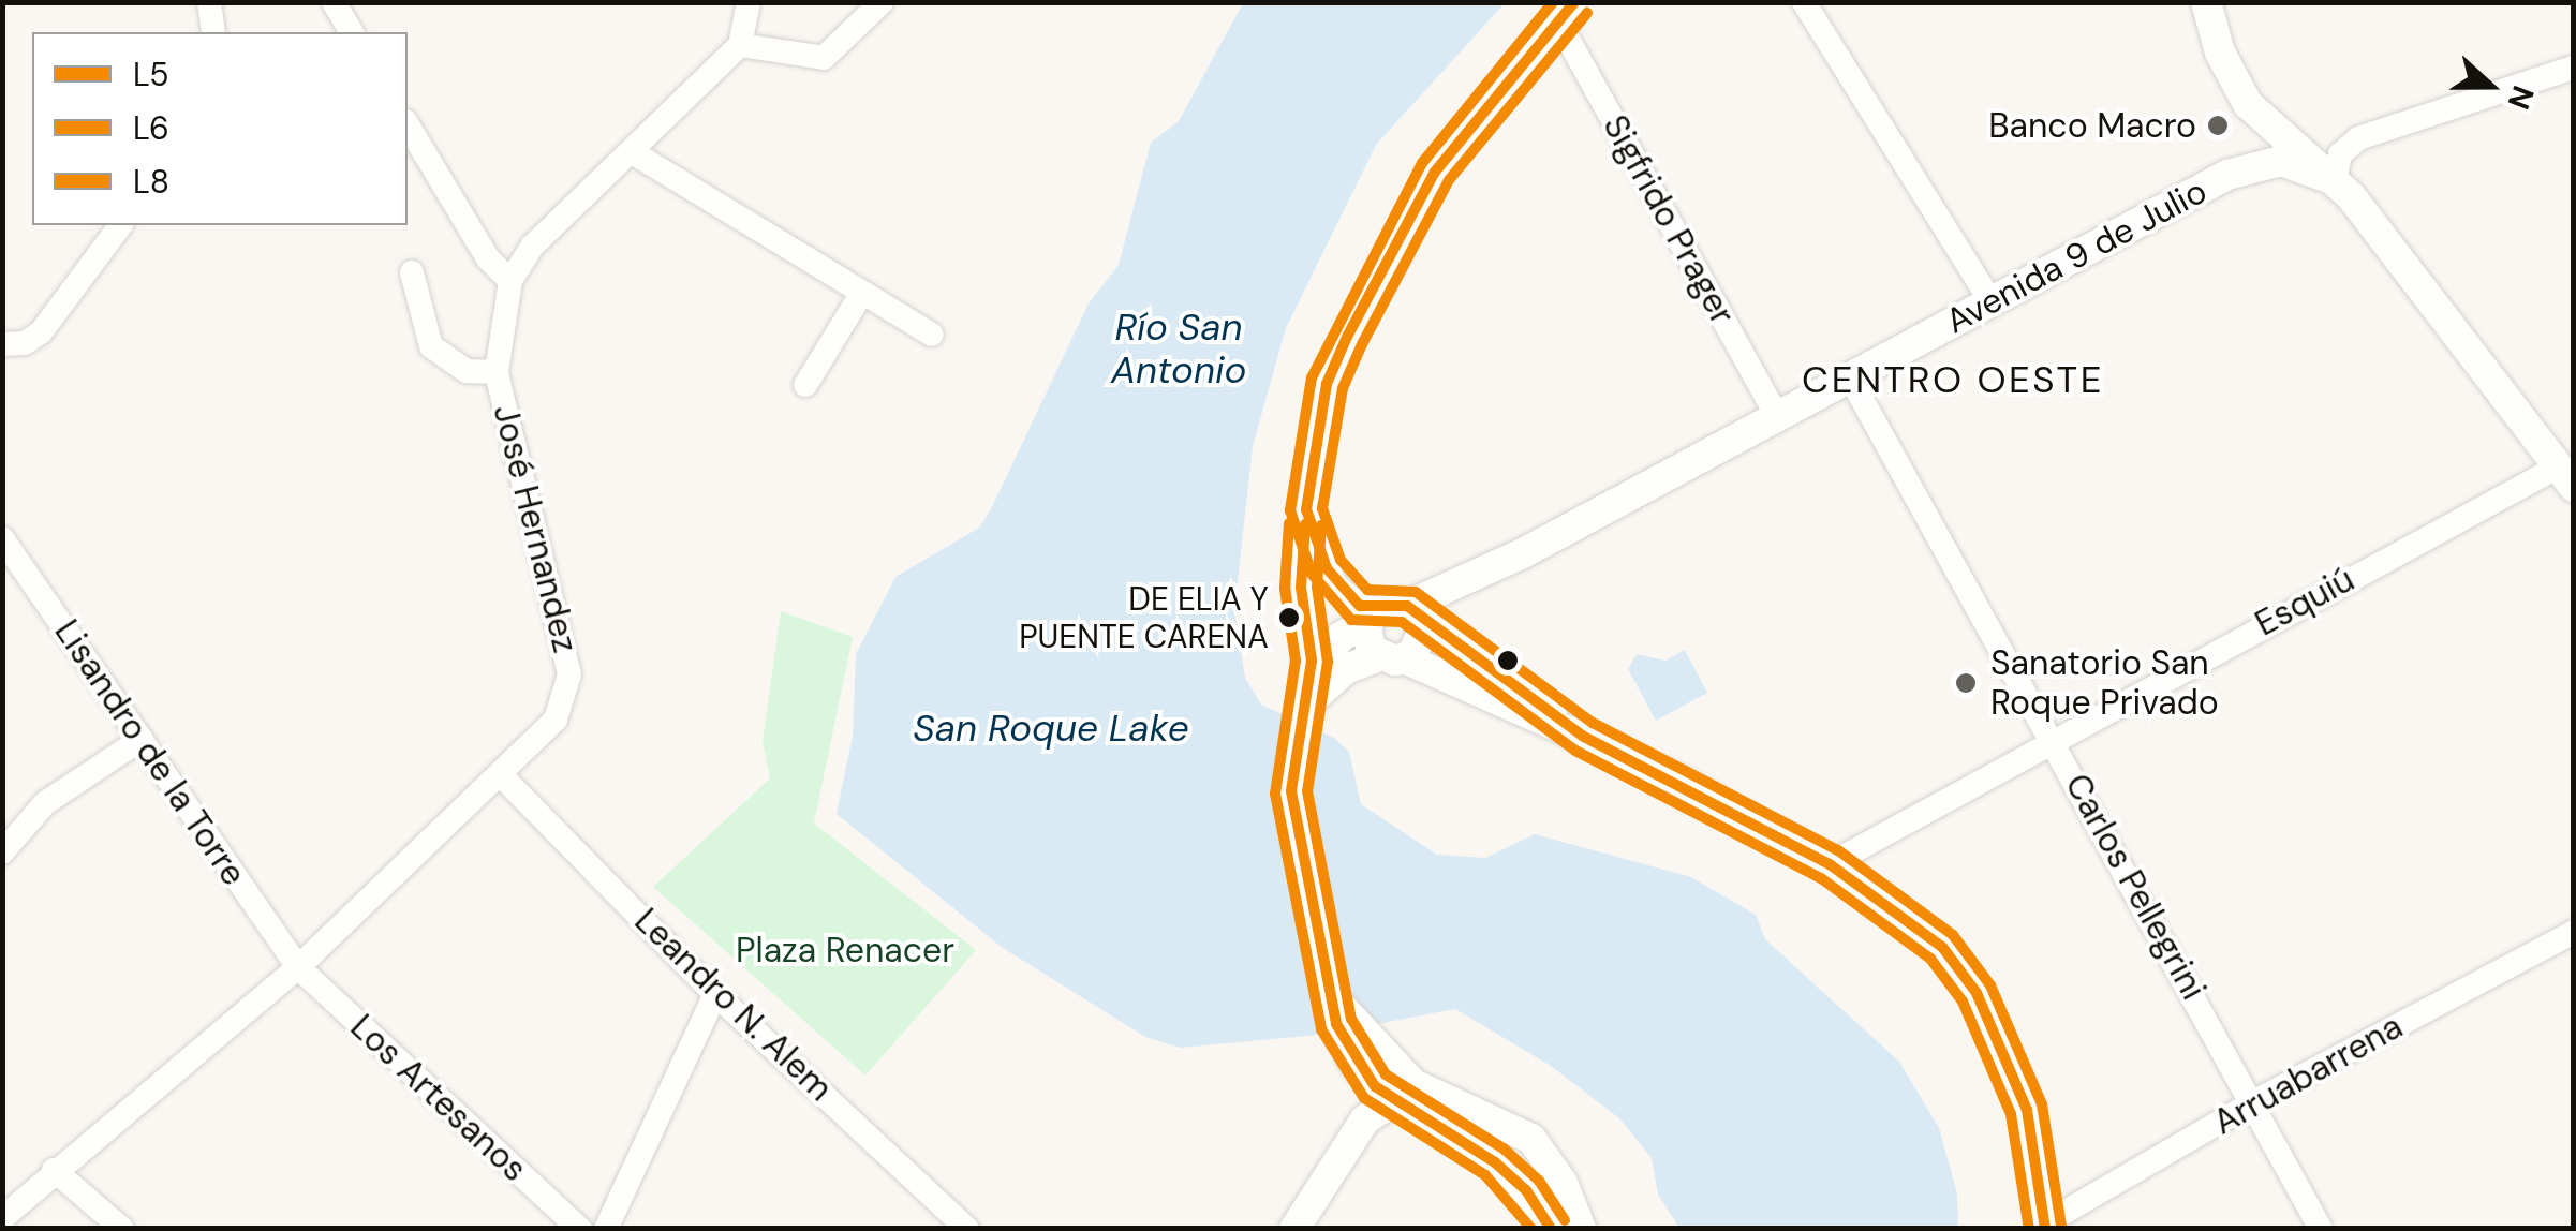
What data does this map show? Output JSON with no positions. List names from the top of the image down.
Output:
{
  "streets": {
    "main road": ["Avenida 9 de Julio"],
    "street": [
      "Sigfrido Prager",
      "José Hernandez",
      "Esquiú",
      "Lisandro de la Torre",
      "Carlos Pellegrini",
      "Leandro N. Alem",
      "Arruabarrena",
      "Los Artesanos"
    ]
  },
  "crossings": [
    ["Sigfrido Prager", "Avenida 9 de Julio"],
    ["Avenida 9 de Julio", "Carlos Pellegrini"],
    ["José Hernandez", "Lisandro de la Torre"],
    ["José Hernandez", "Leandro N. Alem"],
    ["José Hernandez", "Los Artesanos"],
    ["Esquiú", "Carlos Pellegrini"],
    ["Lisandro de la Torre", "Los Artesanos"],
    ["Carlos Pellegrini", "Arruabarrena"]
  ],
  "districts": ["CENTRO OESTE"],
  "water": ["Río San Antonio", "San Roque Lake"],
  "parks": ["Plaza Renacer"],
  "places": ["Banco Macro", "DE ELIA Y PUENTE CARENA", "Sanatorio San Roque Privado"],
  "lines": ["transit line L5", "transit line L6", "transit line L8"],
  "legend": ["L5", "L6", "L8"],
  "north": "right"
}
